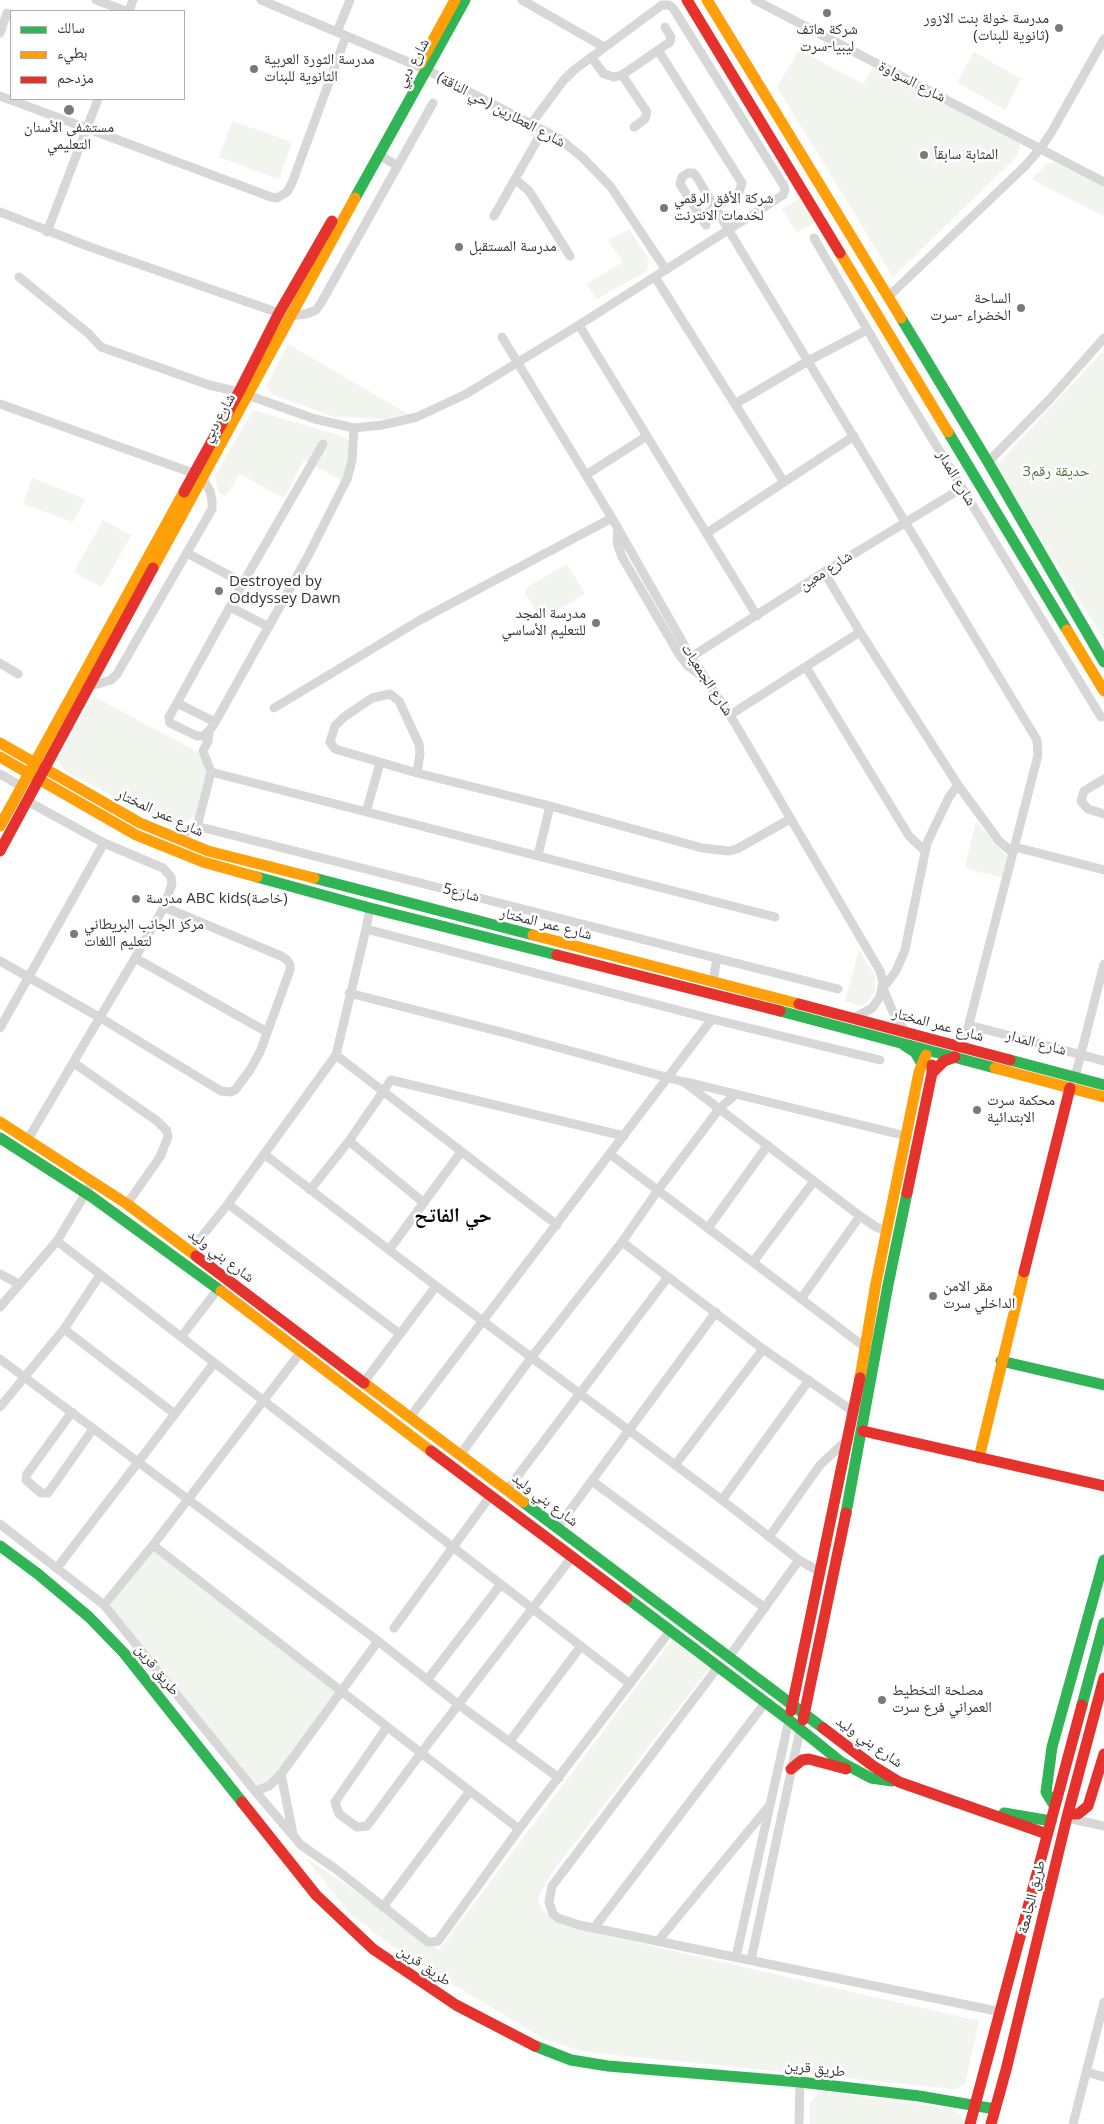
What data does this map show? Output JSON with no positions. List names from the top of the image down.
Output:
{
  "streets": {
    "main road": [
      "شارع دبي",
      "شارع عمر المختار",
      "شارع بني وليد",
      "طريق قرين",
      "طريق الجامعة"
    ],
    "street": [
      "شارع السواوة",
      "شارع العطارين (حي الناقة)",
      "شارع المدار",
      "شارع معين",
      "شارع الجمعيات",
      "شارع5"
    ]
  },
  "crossings": [
    ["شارع دبي", "شارع العطارين (حي الناقة)"],
    ["شارع دبي", "شارع عمر المختار"],
    ["شارع المدار", "شارع معين"],
    ["شارع معين", "شارع الجمعيات"],
    ["شارع الجمعيات", "شارع عمر المختار"],
    ["طريق قرين", "طريق الجامعة"]
  ],
  "districts": ["حي الفاتح"],
  "parks": ["حديقة رقم3"],
  "places": [
    "شركة هاتف ليبيا-سرت",
    "مدرسة خولة بنت الازور (ثانوية للبنات)",
    "مدرسة الثورة العربية الثانوية للبنات",
    "مستشفي الأسنان التعليمي",
    "المثابة سابقاً",
    "شركة الأفق الرقمي لخدمات الانترنت",
    "مدرسة المستقبل",
    "الساحة الخضراء -سرت",
    "Destroyed by Oddyssey Dawn",
    "مدرسة المجد للتعليم الأساسي",
    "مدرسة ABC kids(خاصة)",
    "مركز الجانب البريطاني لتعليم اللغات",
    "محكمة سرت الابتدائية",
    "مقر الامن الداخلي سرت",
    "مصلحة التخطيط العمراني فرع سرت"
  ],
  "legend": ["سالك", "بطيء", "مزدحم"]
}
